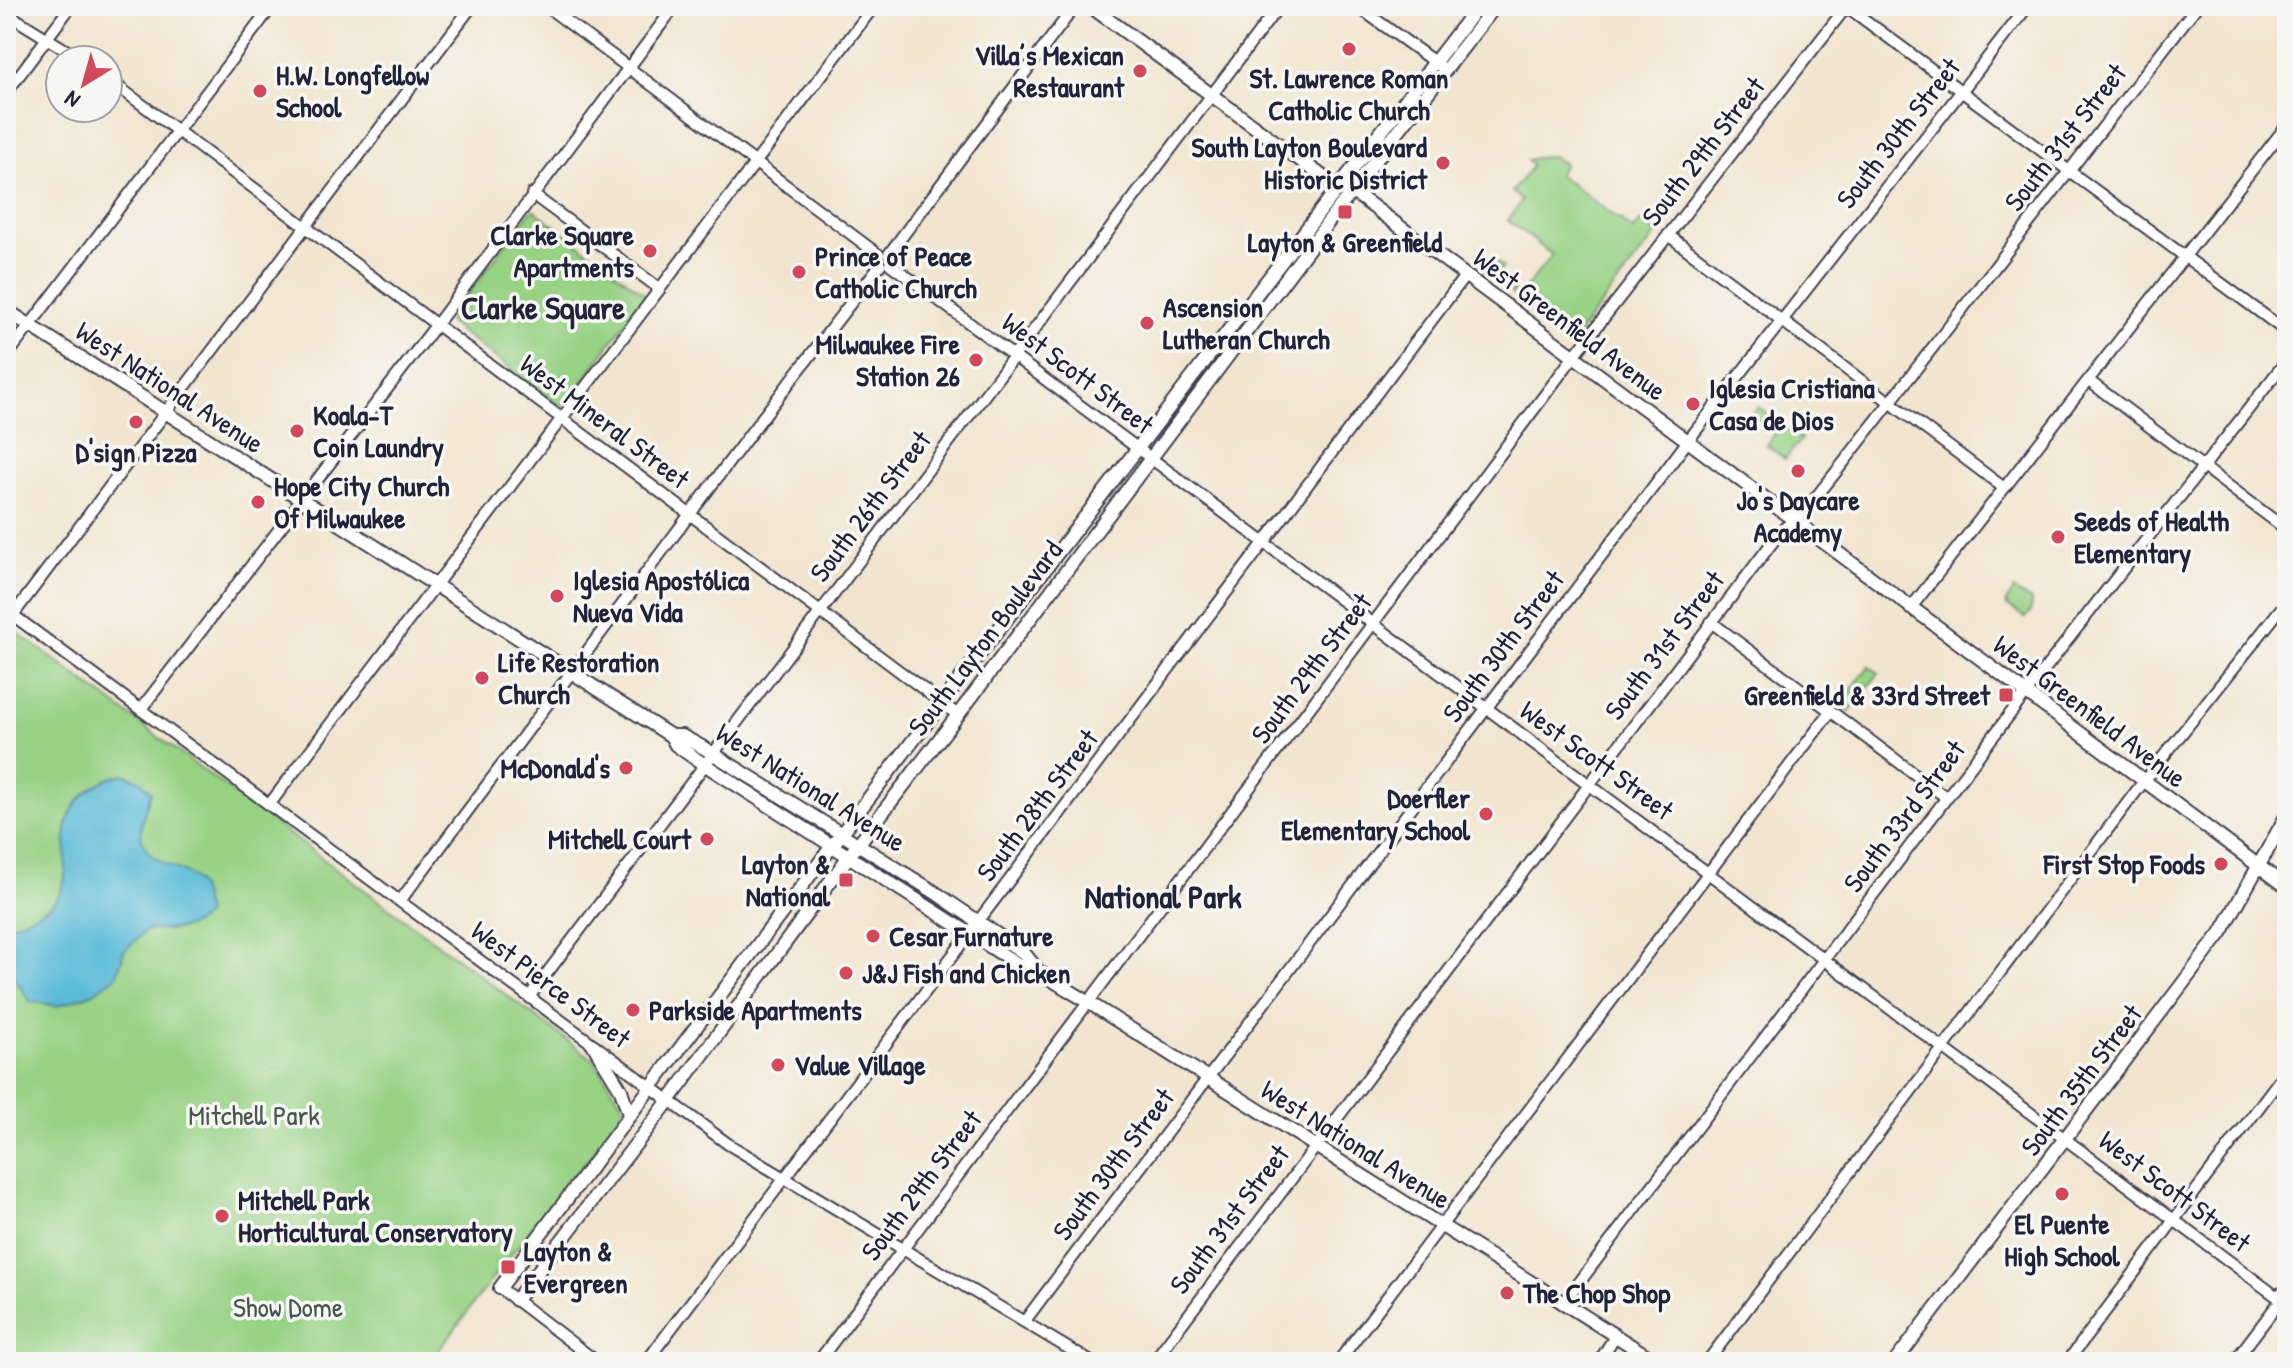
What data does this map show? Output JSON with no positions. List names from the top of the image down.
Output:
{
  "streets": {
    "main road": [
      "West Greenfield Avenue",
      "West National Avenue",
      "South Layton Boulevard",
      "South 35th Street"
    ],
    "street": [
      "South 30th Street",
      "South 31st Street",
      "South 29th Street",
      "West Scott Street",
      "West Mineral Street",
      "South 26th Street",
      "South 28th Street",
      "South 33rd Street",
      "West Pierce Street"
    ]
  },
  "crossings": [
    ["South 30th Street", "West Greenfield Avenue"],
    ["South 30th Street", "West Scott Street"],
    ["South 30th Street", "West National Avenue"],
    ["South 30th Street", "West Pierce Street"],
    ["South 31st Street", "West Greenfield Avenue"],
    ["South 31st Street", "West Scott Street"],
    ["South 31st Street", "West National Avenue"],
    ["South 29th Street", "West Greenfield Avenue"],
    ["South 29th Street", "West Scott Street"],
    ["South 29th Street", "West National Avenue"],
    ["South 29th Street", "West Pierce Street"],
    ["West Greenfield Avenue", "South 26th Street"],
    ["West Greenfield Avenue", "South Layton Boulevard"],
    ["West Greenfield Avenue", "South 28th Street"],
    ["West Greenfield Avenue", "South 33rd Street"],
    ["West Greenfield Avenue", "South 35th Street"],
    ["West Scott Street", "South 26th Street"],
    ["West Scott Street", "South Layton Boulevard"],
    ["West Scott Street", "South 28th Street"],
    ["West Scott Street", "South 33rd Street"],
    ["West Scott Street", "South 35th Street"],
    ["West National Avenue", "South 26th Street"],
    ["West National Avenue", "South Layton Boulevard"],
    ["West National Avenue", "South 28th Street"],
    ["West National Avenue", "South 33rd Street"],
    ["West Mineral Street", "South 26th Street"],
    ["West Mineral Street", "South Layton Boulevard"],
    ["South 26th Street", "West Pierce Street"],
    ["South Layton Boulevard", "West Pierce Street"],
    ["South 28th Street", "West Pierce Street"]
  ],
  "districts": ["Clarke Square", "National Park"],
  "parks": ["Mitchell Park", "Show Dome"],
  "places": {
    "other": [
      "St. Lawrence Roman Catholic Church",
      "Villa’s Mexican Restaurant",
      "H.W. Longfellow School",
      "South Layton Boulevard Historic District",
      "Clarke Square Apartments",
      "Prince of Peace Catholic Church",
      "Ascension Lutheran Church",
      "Milwaukee Fire Station 26",
      "Iglesia Cristiana Casa de Dios",
      "D'sign Pizza",
      "Koala-T Coin Laundry",
      "Jo's Daycare Academy",
      "Hope City Church Of Milwaukee",
      "Seeds of Health Elementary",
      "Iglesia Apostólica Nueva Vida",
      "Life Restoration Church",
      "McDonald's",
      "Doerfler Elementary School",
      "Mitchell Court",
      "First Stop Foods",
      "Cesar Furnature",
      "J&J Fish and Chicken",
      "Parkside Apartments",
      "Value Village",
      "El Puente High School",
      "Mitchell Park Horticultural Conservatory",
      "The Chop Shop"
    ],
    "transit": [
      "Layton & Greenfield",
      "Greenfield & 33rd Street",
      "Layton & National",
      "Layton & Evergreen"
    ]
  },
  "north": "bottom left"
}
